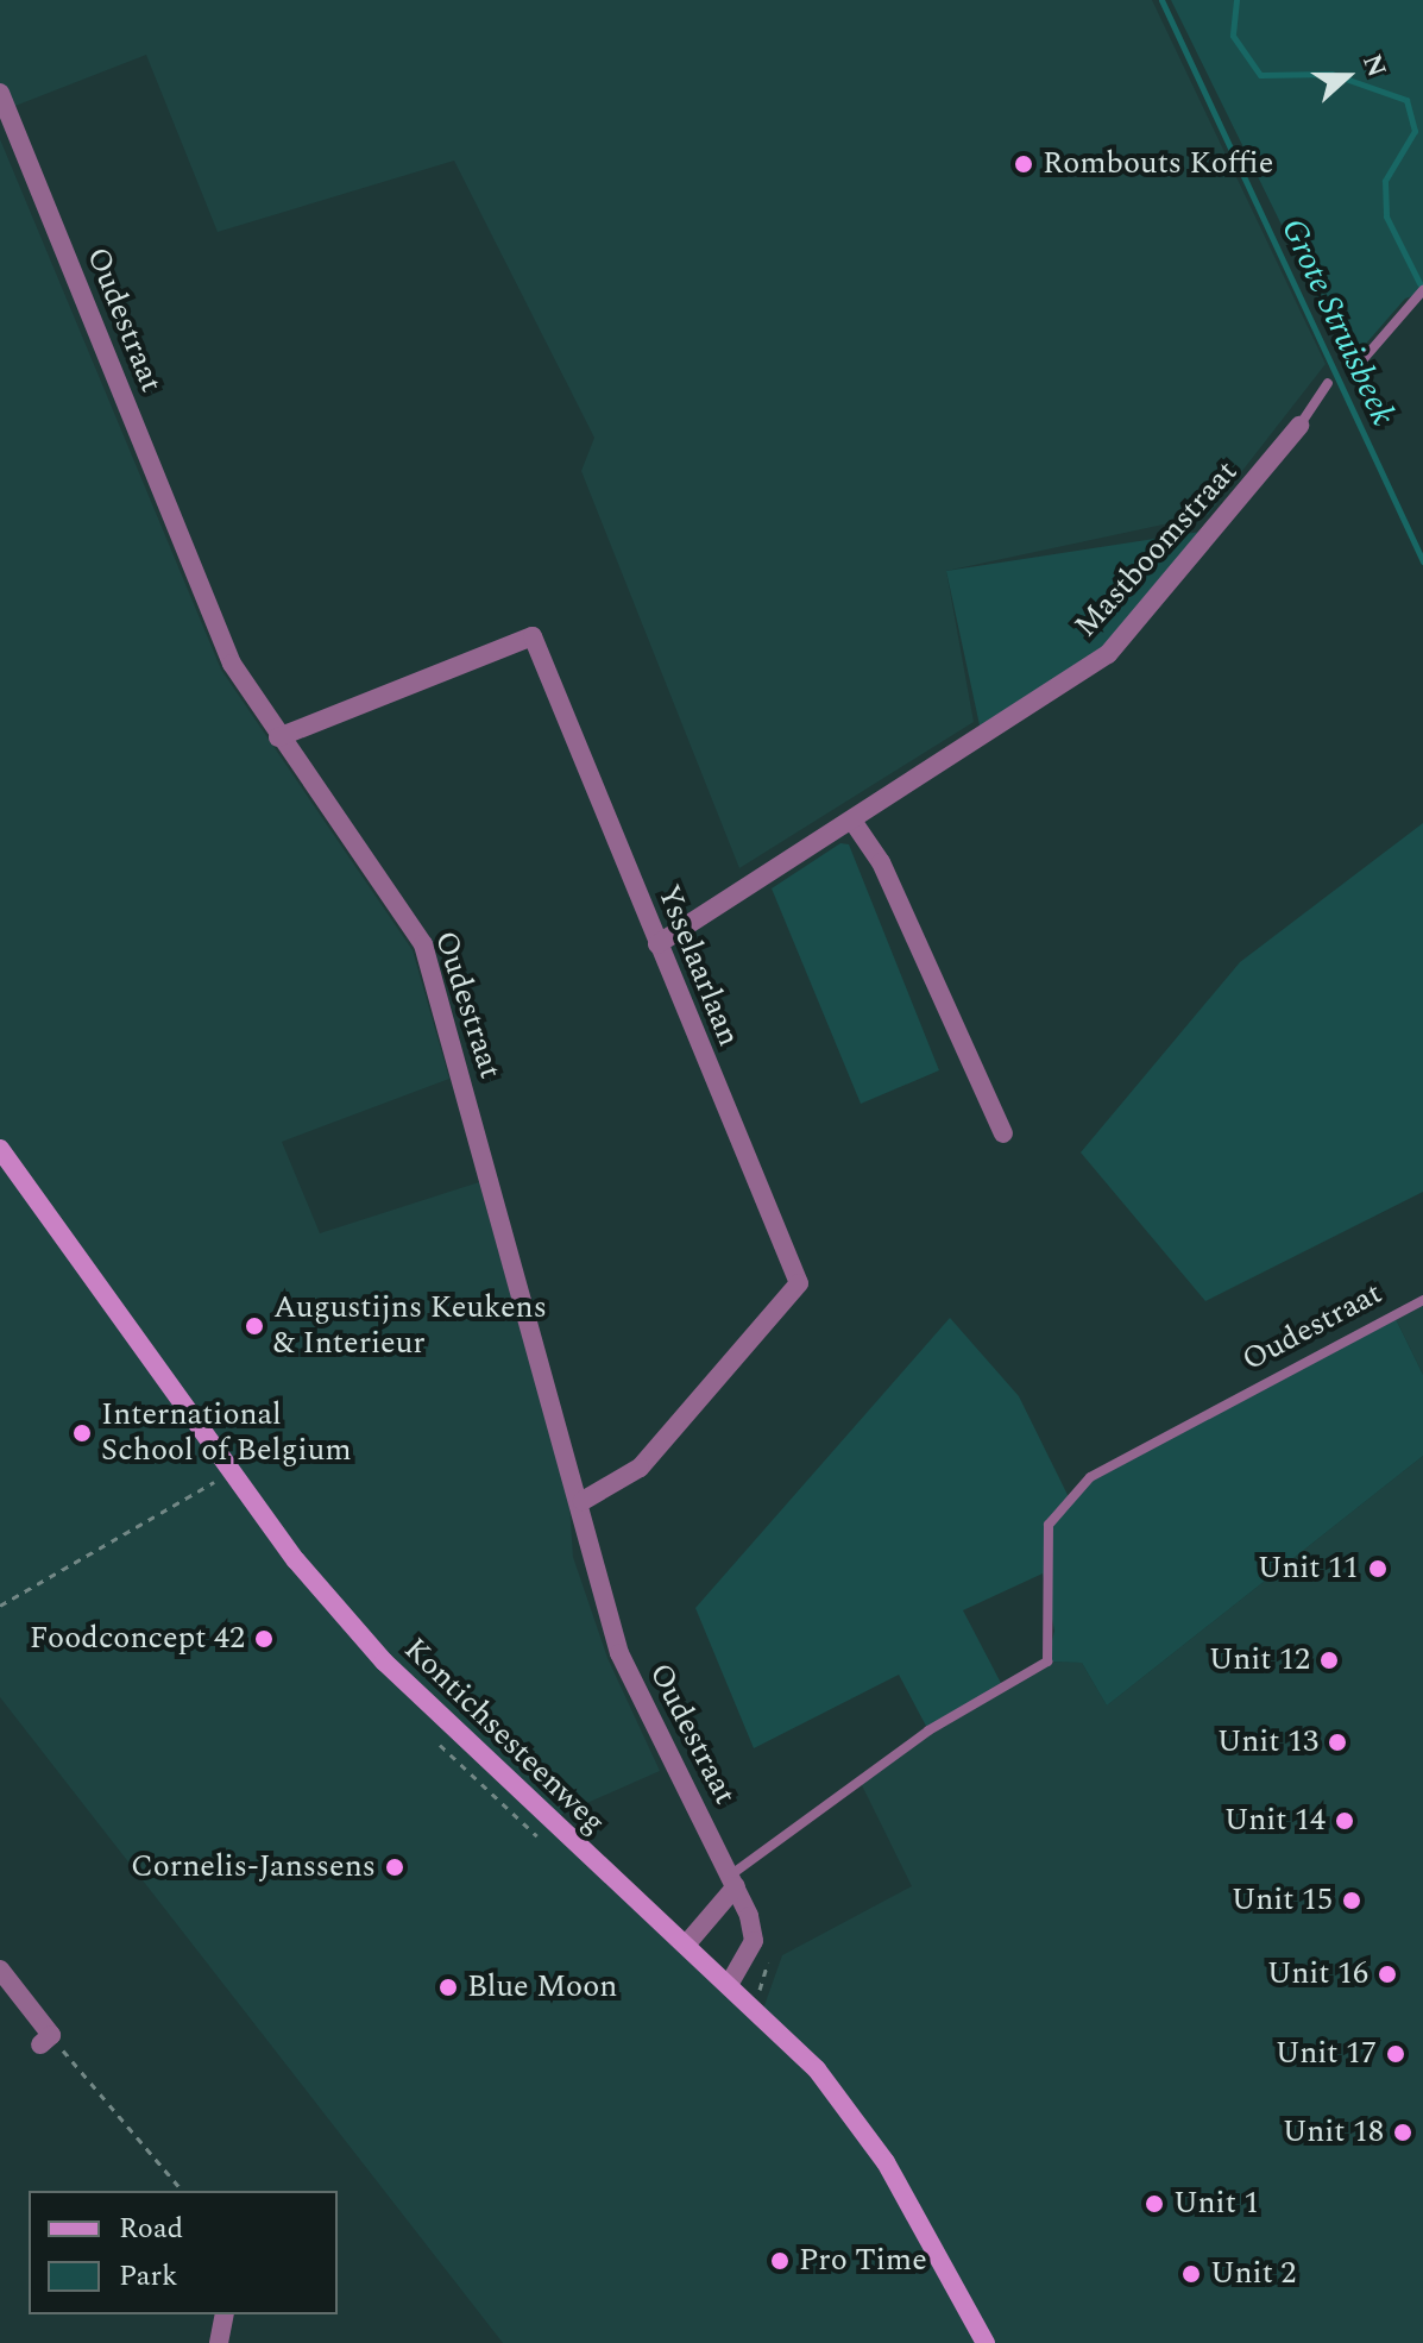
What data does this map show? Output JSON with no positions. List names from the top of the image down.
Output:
{
  "streets": {
    "street": [
      "Oudestraat",
      "Mastboomstraat",
      "Ysselaarlaan",
      "Kontichsesteenweg"
    ]
  },
  "crossings": [
    ["Oudestraat", "Ysselaarlaan"],
    ["Oudestraat", "Kontichsesteenweg"],
    ["Mastboomstraat", "Ysselaarlaan"]
  ],
  "water": ["Grote Struisbeek"],
  "places": [
    "Rombouts Koffie",
    "Augustijns Keukens & Interieur",
    "International School of Belgium",
    "Unit 11",
    "Foodconcept 42",
    "Unit 12",
    "Unit 13",
    "Unit 14",
    "Cornelis-Janssens",
    "Unit 15",
    "Unit 16",
    "Blue Moon",
    "Unit 17",
    "Unit 18",
    "Unit 1",
    "Pro Time",
    "Unit 2"
  ],
  "legend": ["Road", "Park"],
  "north": "right"
}
